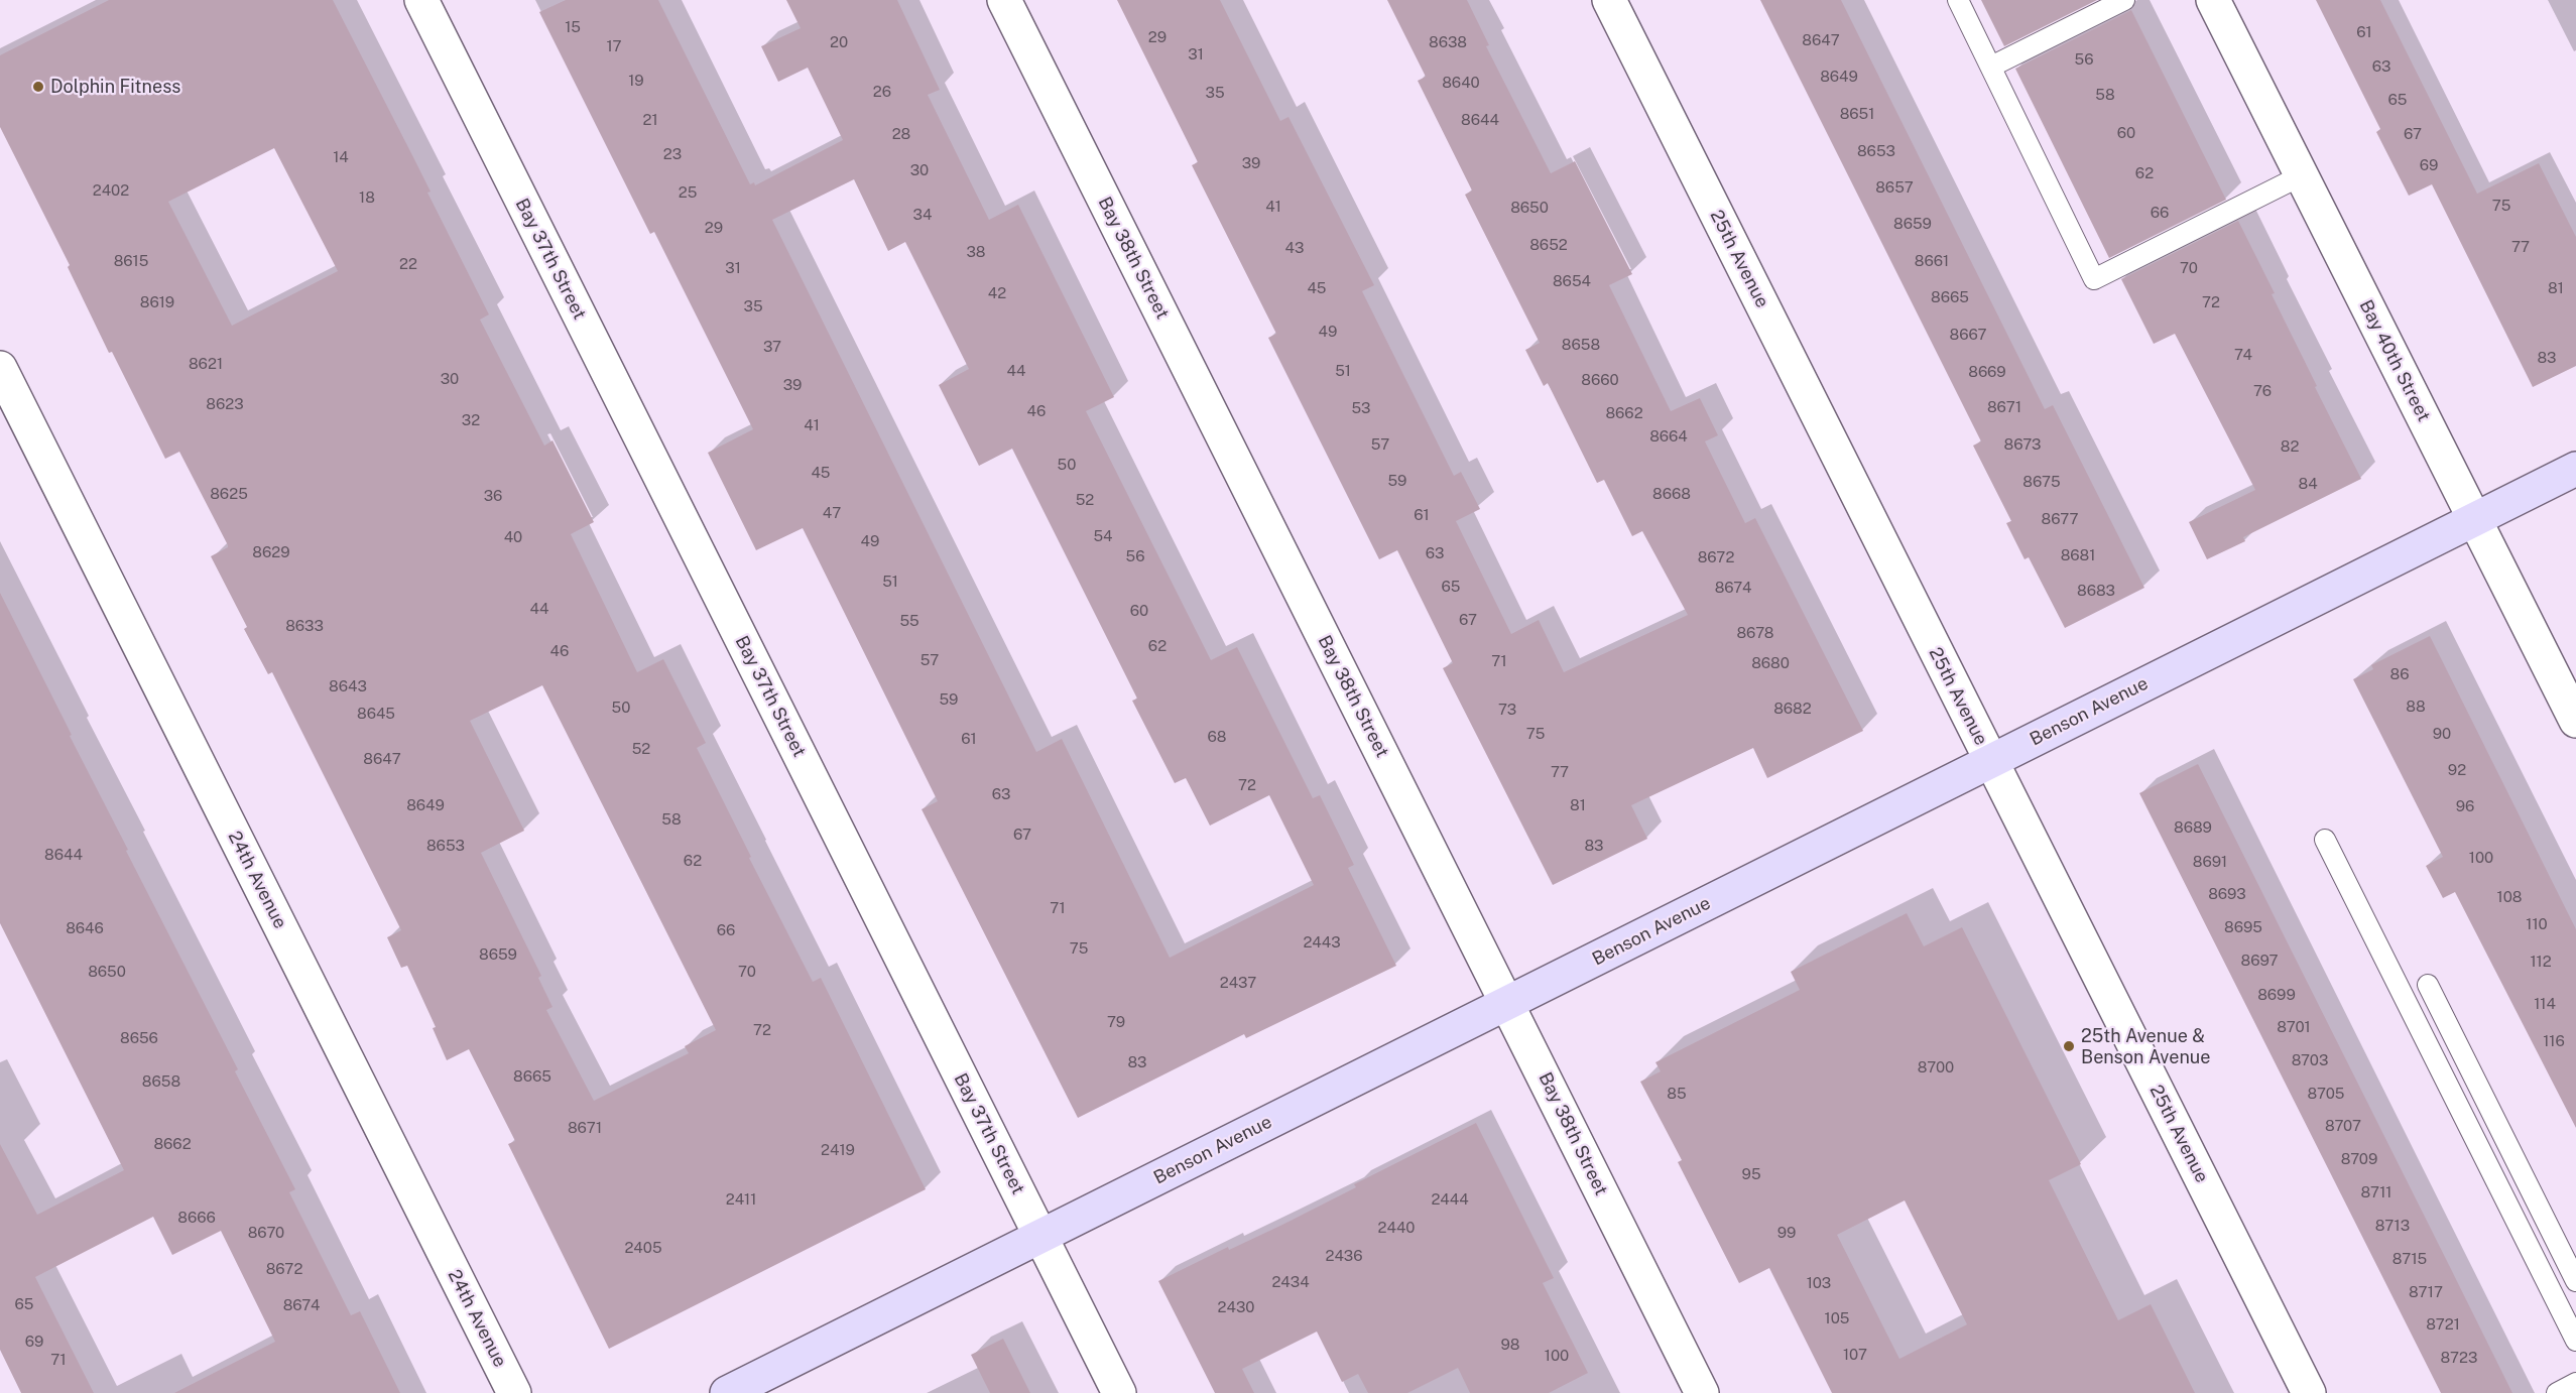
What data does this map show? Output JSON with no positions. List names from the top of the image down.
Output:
{
  "streets": {
    "street": [
      "Bay 38th Street",
      "Bay 37th Street",
      "25th Avenue",
      "Bay 40th Street",
      "Benson Avenue",
      "24th Avenue"
    ]
  },
  "crossings": [
    ["Bay 38th Street", "Benson Avenue"],
    ["Bay 37th Street", "Benson Avenue"],
    ["25th Avenue", "Benson Avenue"],
    ["Bay 40th Street", "Benson Avenue"]
  ],
  "places": ["Dolphin Fitness", "25th Avenue & Benson Avenue"],
  "house_numbers": [
    "15",
    "61",
    "29",
    "8647",
    "20",
    "8638",
    "17",
    "31",
    "56",
    "63",
    "8649",
    "19",
    "8640",
    "26",
    "35",
    "58",
    "65",
    "8651",
    "21",
    "8644",
    "60",
    "28",
    "67",
    "8653",
    "23",
    "14",
    "39",
    "69",
    "30",
    "62",
    "8657",
    "2402",
    "25",
    "18",
    "75",
    "41",
    "8650",
    "66",
    "34",
    "8659",
    "29",
    "8652",
    "77",
    "43",
    "38",
    "8615",
    "8661",
    "22",
    "31",
    "70",
    "8654",
    "45",
    "81",
    "42",
    "8665",
    "8619",
    "72",
    "35",
    "49",
    "8667",
    "8658",
    "37",
    "74",
    "83",
    "8621",
    "44",
    "51",
    "8669",
    "30",
    "8660",
    "39",
    "76",
    "8623",
    "8671",
    "53",
    "46",
    "8662",
    "32",
    "41",
    "8664",
    "57",
    "8673",
    "82",
    "50",
    "45",
    "59",
    "8675",
    "84",
    "8625",
    "8668",
    "36",
    "52",
    "47",
    "61",
    "8677",
    "54",
    "40",
    "49",
    "8629",
    "63",
    "8681",
    "56",
    "8672",
    "51",
    "65",
    "8674",
    "8683",
    "44",
    "60",
    "67",
    "55",
    "8633",
    "8678",
    "62",
    "46",
    "57",
    "71",
    "8680",
    "86",
    "8643",
    "59",
    "88",
    "50",
    "8682",
    "73",
    "8645",
    "75",
    "90",
    "68",
    "61",
    "52",
    "8647",
    "92",
    "77",
    "72",
    "63",
    "8649",
    "81",
    "96",
    "58",
    "8689",
    "67",
    "8653",
    "83",
    "8644",
    "100",
    "62",
    "8691",
    "8693",
    "108",
    "71",
    "110",
    "8695",
    "8646",
    "66",
    "2443",
    "75",
    "8659",
    "8697",
    "112",
    "8650",
    "70",
    "2437",
    "8699",
    "114",
    "79",
    "8701",
    "72",
    "8656",
    "116",
    "8703",
    "83",
    "8700",
    "8665",
    "8658",
    "85",
    "8705",
    "8707",
    "8671",
    "8662",
    "2419",
    "8709",
    "95",
    "8711",
    "2411",
    "2444",
    "8666",
    "8713",
    "2440",
    "8670",
    "99",
    "2405",
    "2436",
    "8715",
    "8672",
    "2434",
    "103",
    "8717",
    "65",
    "8674",
    "2430",
    "105",
    "8721",
    "69",
    "98",
    "107",
    "100",
    "8723",
    "71"
  ]
}
